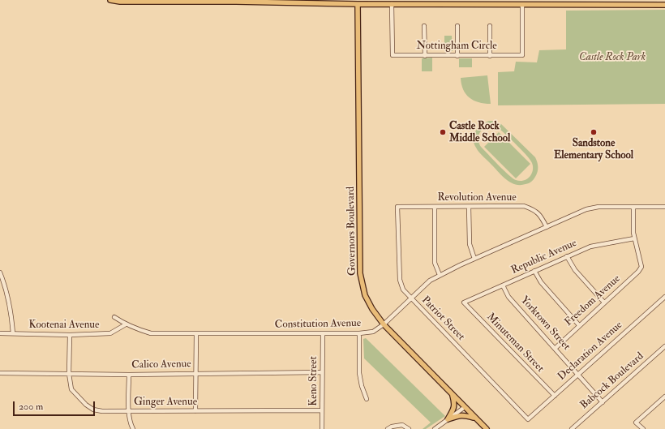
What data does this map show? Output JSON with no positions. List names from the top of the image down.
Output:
{
  "streets": {
    "main road": ["Governors Boulevard"],
    "street": [
      "Nottingham Circle",
      "Revolution Avenue",
      "Republic Avenue",
      "Freedom Avenue",
      "Patriot Street",
      "Yorktown Street",
      "Constitution Avenue",
      "Kootenai Avenue",
      "Minuteman Street",
      "Declaration Avenue",
      "Calico Avenue",
      "Keno Street",
      "Babcock Boulevard",
      "Ginger Avenue"
    ]
  },
  "crossings": [
    ["Revolution Avenue", "Patriot Street"],
    ["Revolution Avenue", "Constitution Avenue"],
    ["Governors Boulevard", "Constitution Avenue"],
    ["Republic Avenue", "Freedom Avenue"],
    ["Republic Avenue", "Yorktown Street"],
    ["Republic Avenue", "Minuteman Street"],
    ["Freedom Avenue", "Yorktown Street"],
    ["Patriot Street", "Constitution Avenue"],
    ["Patriot Street", "Declaration Avenue"],
    ["Yorktown Street", "Declaration Avenue"],
    ["Yorktown Street", "Babcock Boulevard"],
    ["Constitution Avenue", "Kootenai Avenue"],
    ["Constitution Avenue", "Keno Street"],
    ["Kootenai Avenue", "Ginger Avenue"],
    ["Minuteman Street", "Declaration Avenue"],
    ["Calico Avenue", "Keno Street"],
    ["Calico Avenue", "Ginger Avenue"],
    ["Keno Street", "Ginger Avenue"]
  ],
  "parks": ["Castle Rock Park"],
  "places": ["Castle Rock Middle School", "Sandstone Elementary School"],
  "scale_bar": "200 m"
}
